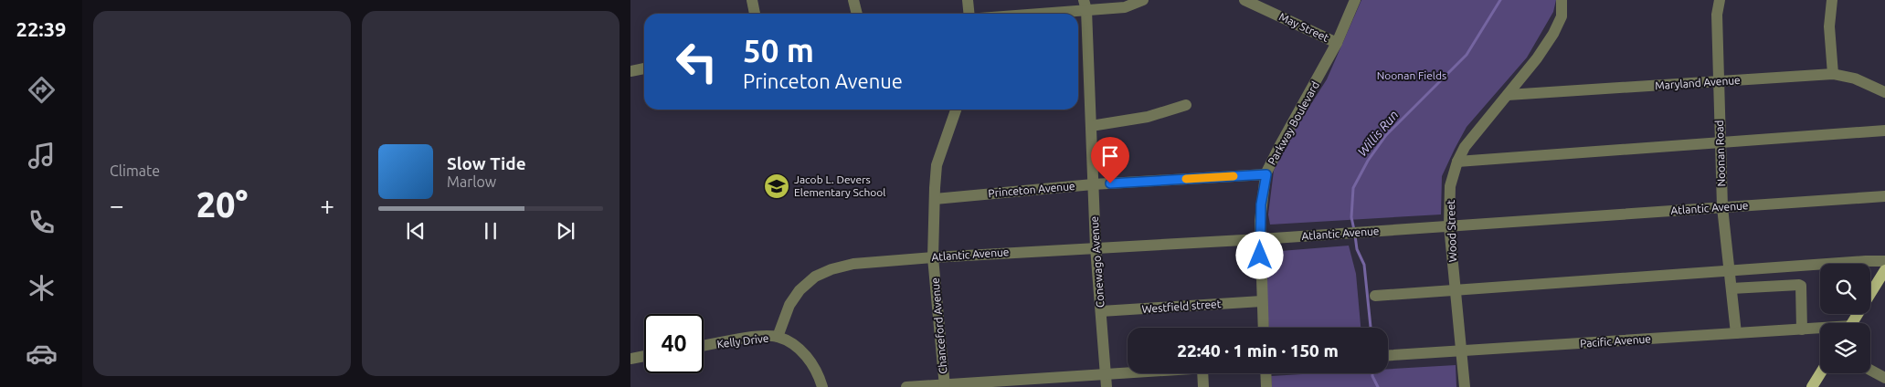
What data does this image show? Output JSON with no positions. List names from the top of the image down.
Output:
{
  "streets": {
    "street": [
      "May Street",
      "Maryland Avenue",
      "Parkway Boulevard",
      "Noonan Road",
      "Princeton Avenue",
      "Atlantic Avenue",
      "Wood Street",
      "Conewago Avenue",
      "Westfield street",
      "Chanceford Avenue",
      "Kelly Drive",
      "Pacific Avenue"
    ]
  },
  "crossings": [
    ["May Street", "Parkway Boulevard"],
    ["Maryland Avenue", "Noonan Road"],
    ["Maryland Avenue", "Wood Street"],
    ["Parkway Boulevard", "Princeton Avenue"],
    ["Parkway Boulevard", "Atlantic Avenue"],
    ["Parkway Boulevard", "Westfield street"],
    ["Noonan Road", "Atlantic Avenue"],
    ["Noonan Road", "Pacific Avenue"],
    ["Princeton Avenue", "Conewago Avenue"],
    ["Princeton Avenue", "Chanceford Avenue"],
    ["Atlantic Avenue", "Wood Street"],
    ["Atlantic Avenue", "Conewago Avenue"],
    ["Atlantic Avenue", "Chanceford Avenue"],
    ["Atlantic Avenue", "Kelly Drive"],
    ["Wood Street", "Pacific Avenue"],
    ["Conewago Avenue", "Westfield street"]
  ],
  "water": ["Willis Run"],
  "parks": ["Noonan Fields"],
  "places": {
    "school or university": ["Jacob L. Devers Elementary School"]
  },
  "page": {
    "tabs": "22:39",
    "tile": "Climate",
    "turn": ["50 m", "Princeton Avenue"],
    "song": ["Slow Tide", "Marlow"],
    "heat": ["−", "20°", "+"],
    "limit": "40",
    "trip": "22:40 · 1 min · 150 m"
  }
}
